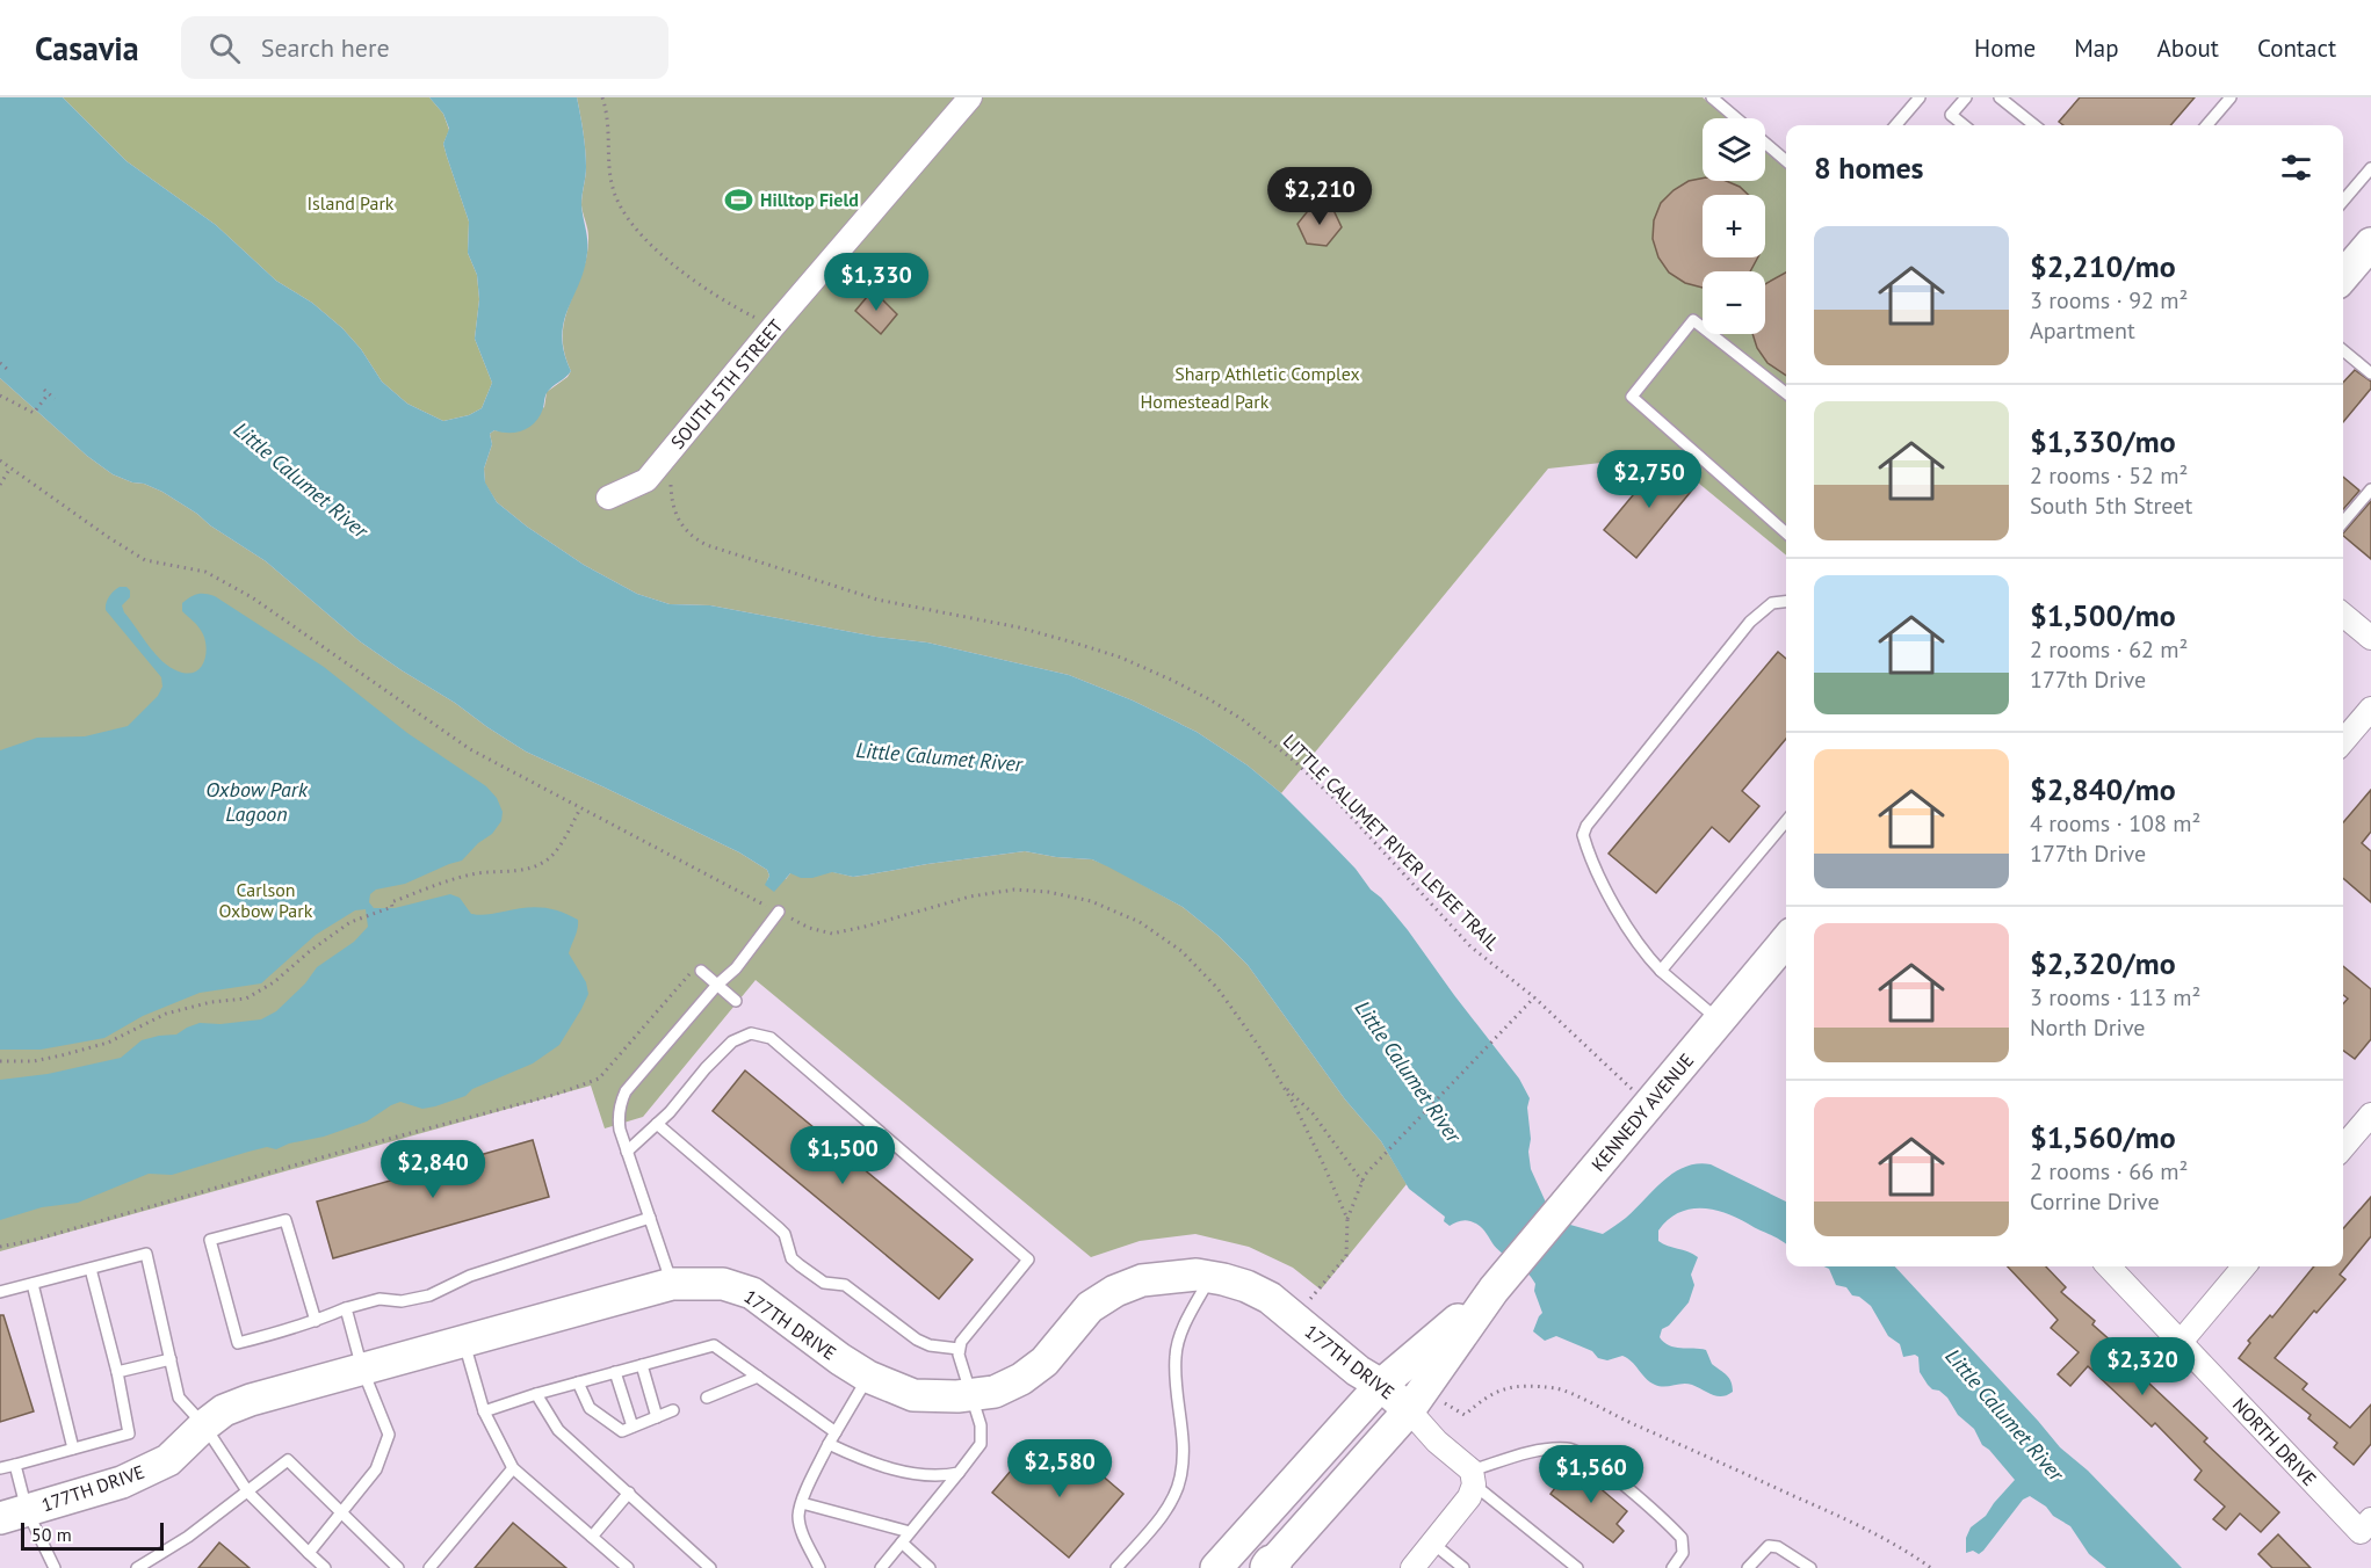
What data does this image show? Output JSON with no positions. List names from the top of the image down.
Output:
{
  "streets": {
    "street": [
      "SOUTH 5TH STREET",
      "KENNEDY AVENUE",
      "177TH DRIVE",
      "NORTH DRIVE"
    ],
    "path": ["LITTLE CALUMET RIVER LEVEE TRAIL"]
  },
  "crossings": [
    ["SOUTH 5TH STREET", "LITTLE CALUMET RIVER LEVEE TRAIL"],
    ["LITTLE CALUMET RIVER LEVEE TRAIL", "KENNEDY AVENUE"],
    ["KENNEDY AVENUE", "177TH DRIVE"]
  ],
  "water": ["Little Calumet River", "Oxbow Park Lagoon"],
  "parks": [
    "Island Park",
    "Sharp Athletic Complex",
    "Homestead Park",
    "Carlson Oxbow Park"
  ],
  "places": {
    "sports": ["Hilltop Field"]
  },
  "scale_bar": "50 m",
  "page": {
    "header": "Casavia",
    "search": "Search here",
    "nav": [
      "Home",
      "Map",
      "About",
      "Contact"
    ],
    "map_buttons": ["+", "−"],
    "heading": "8 homes",
    "price": [
      "$2,210",
      "$1,330",
      "$2,750",
      "$1,500",
      "$2,840",
      "$2,320",
      "$2,580",
      "$1,560"
    ],
    "list": [
      {
        "name": "$2,210/mo",
        "note": "3 rooms · 92 m² · Apartment"
      },
      {
        "name": "$1,330/mo",
        "note": "2 rooms · 52 m² · South 5th Street"
      },
      {
        "name": "$1,500/mo",
        "note": "2 rooms · 62 m² · 177th Drive"
      },
      {
        "name": "$2,840/mo",
        "note": "4 rooms · 108 m² · 177th Drive"
      },
      {
        "name": "$2,320/mo",
        "note": "3 rooms · 113 m² · North Drive"
      },
      {
        "name": "$1,560/mo",
        "note": "2 rooms · 66 m² · Corrine Drive"
      }
    ],
    "scale": "50 m"
  }
}
